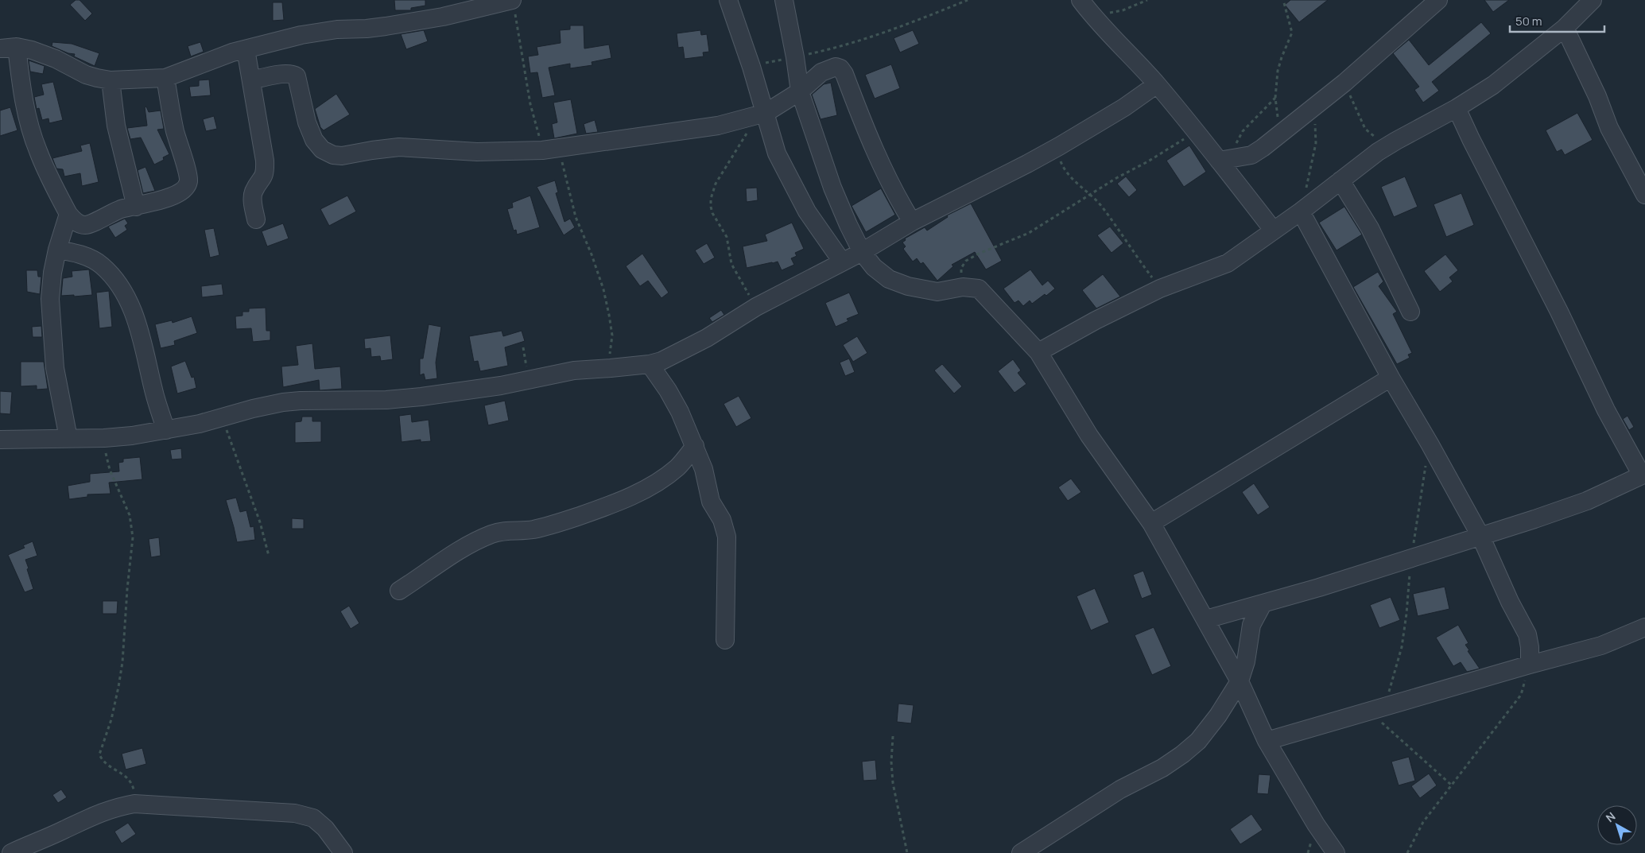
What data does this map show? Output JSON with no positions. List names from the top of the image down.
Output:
{
  "scale_bar": "50 m",
  "north": "top left"
}
